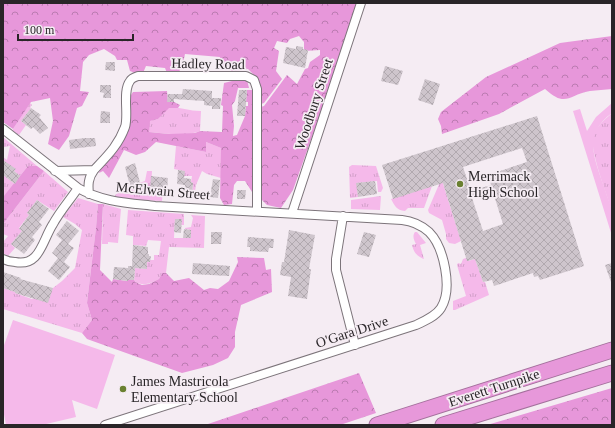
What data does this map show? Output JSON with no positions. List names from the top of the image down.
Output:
{
  "streets": {
    "highway": ["Everett Turnpike"],
    "street": [
      "Hadley Road",
      "Woodbury Street",
      "McElwain Street",
      "O'Gara Drive"
    ]
  },
  "crossings": [
    ["Hadley Road", "McElwain Street"],
    ["Woodbury Street", "McElwain Street"],
    ["McElwain Street", "O'Gara Drive"]
  ],
  "places": ["Merrimack High School", "James Mastricola Elementary School"],
  "scale_bar": "100 m"
}
